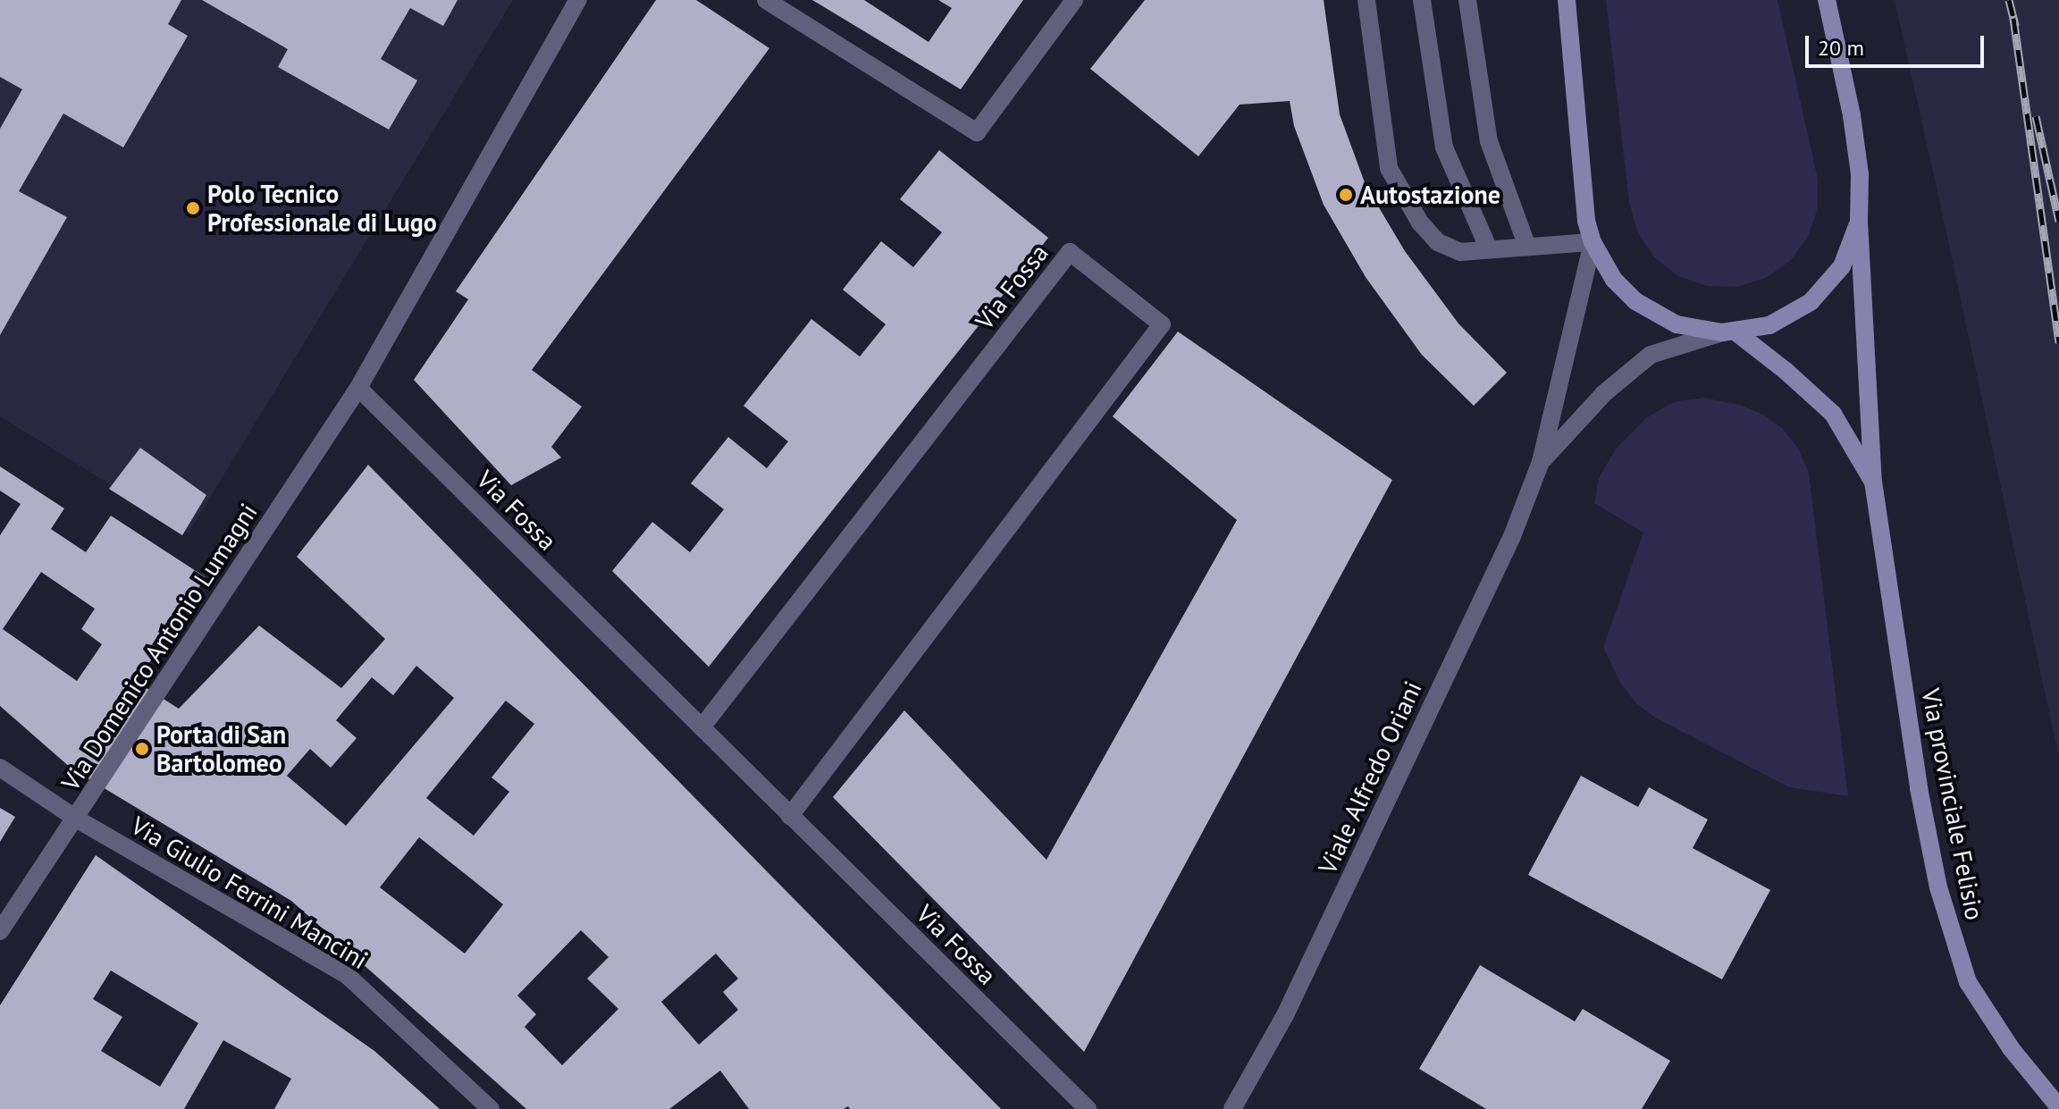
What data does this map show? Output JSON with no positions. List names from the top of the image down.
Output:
{
  "streets": {
    "main road": ["Via provinciale Felisio"],
    "street": [
      "Via Fossa",
      "Via Domenico Antonio Lumagni",
      "Viale Alfredo Oriani",
      "Via Giulio Ferrini Mancini"
    ]
  },
  "crossings": [
    ["Via Fossa", "Via Domenico Antonio Lumagni"],
    ["Via Domenico Antonio Lumagni", "Via Giulio Ferrini Mancini"],
    ["Viale Alfredo Oriani", "Via provinciale Felisio"]
  ],
  "places": ["Autostazione", "Polo Tecnico Professionale di Lugo", "Porta di San Bartolomeo"],
  "scale_bar": "20 m"
}
